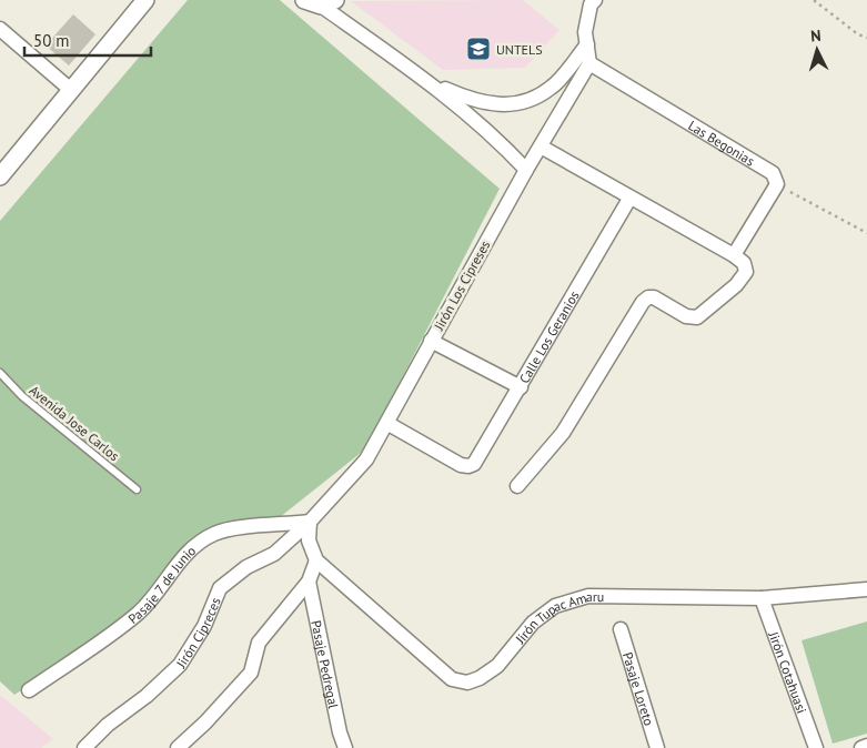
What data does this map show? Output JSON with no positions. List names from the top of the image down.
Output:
{
  "streets": {
    "street": [
      "Las Begonias",
      "Jirón Los Cipreses",
      "Calle Los Geranios",
      "Pasaje 7 de Junio",
      "Jirón Tupac Amaru",
      "Jirón Cipreces",
      "Pasaje Pedregal",
      "Jirón Cotahuasi",
      "Pasaje Loreto"
    ],
    "lane": ["Avenida Jose Carlos"]
  },
  "crossings": [
    ["Las Begonias", "Jirón Los Cipreses"],
    ["Jirón Los Cipreses", "Calle Los Geranios"],
    ["Jirón Los Cipreses", "Pasaje 7 de Junio"],
    ["Jirón Los Cipreses", "Jirón Cipreces"],
    ["Pasaje 7 de Junio", "Jirón Cipreces"],
    ["Jirón Tupac Amaru", "Jirón Cotahuasi"]
  ],
  "places": {
    "school or university": ["UNTELS"]
  },
  "scale_bar": "50 m",
  "north": "top"
}
